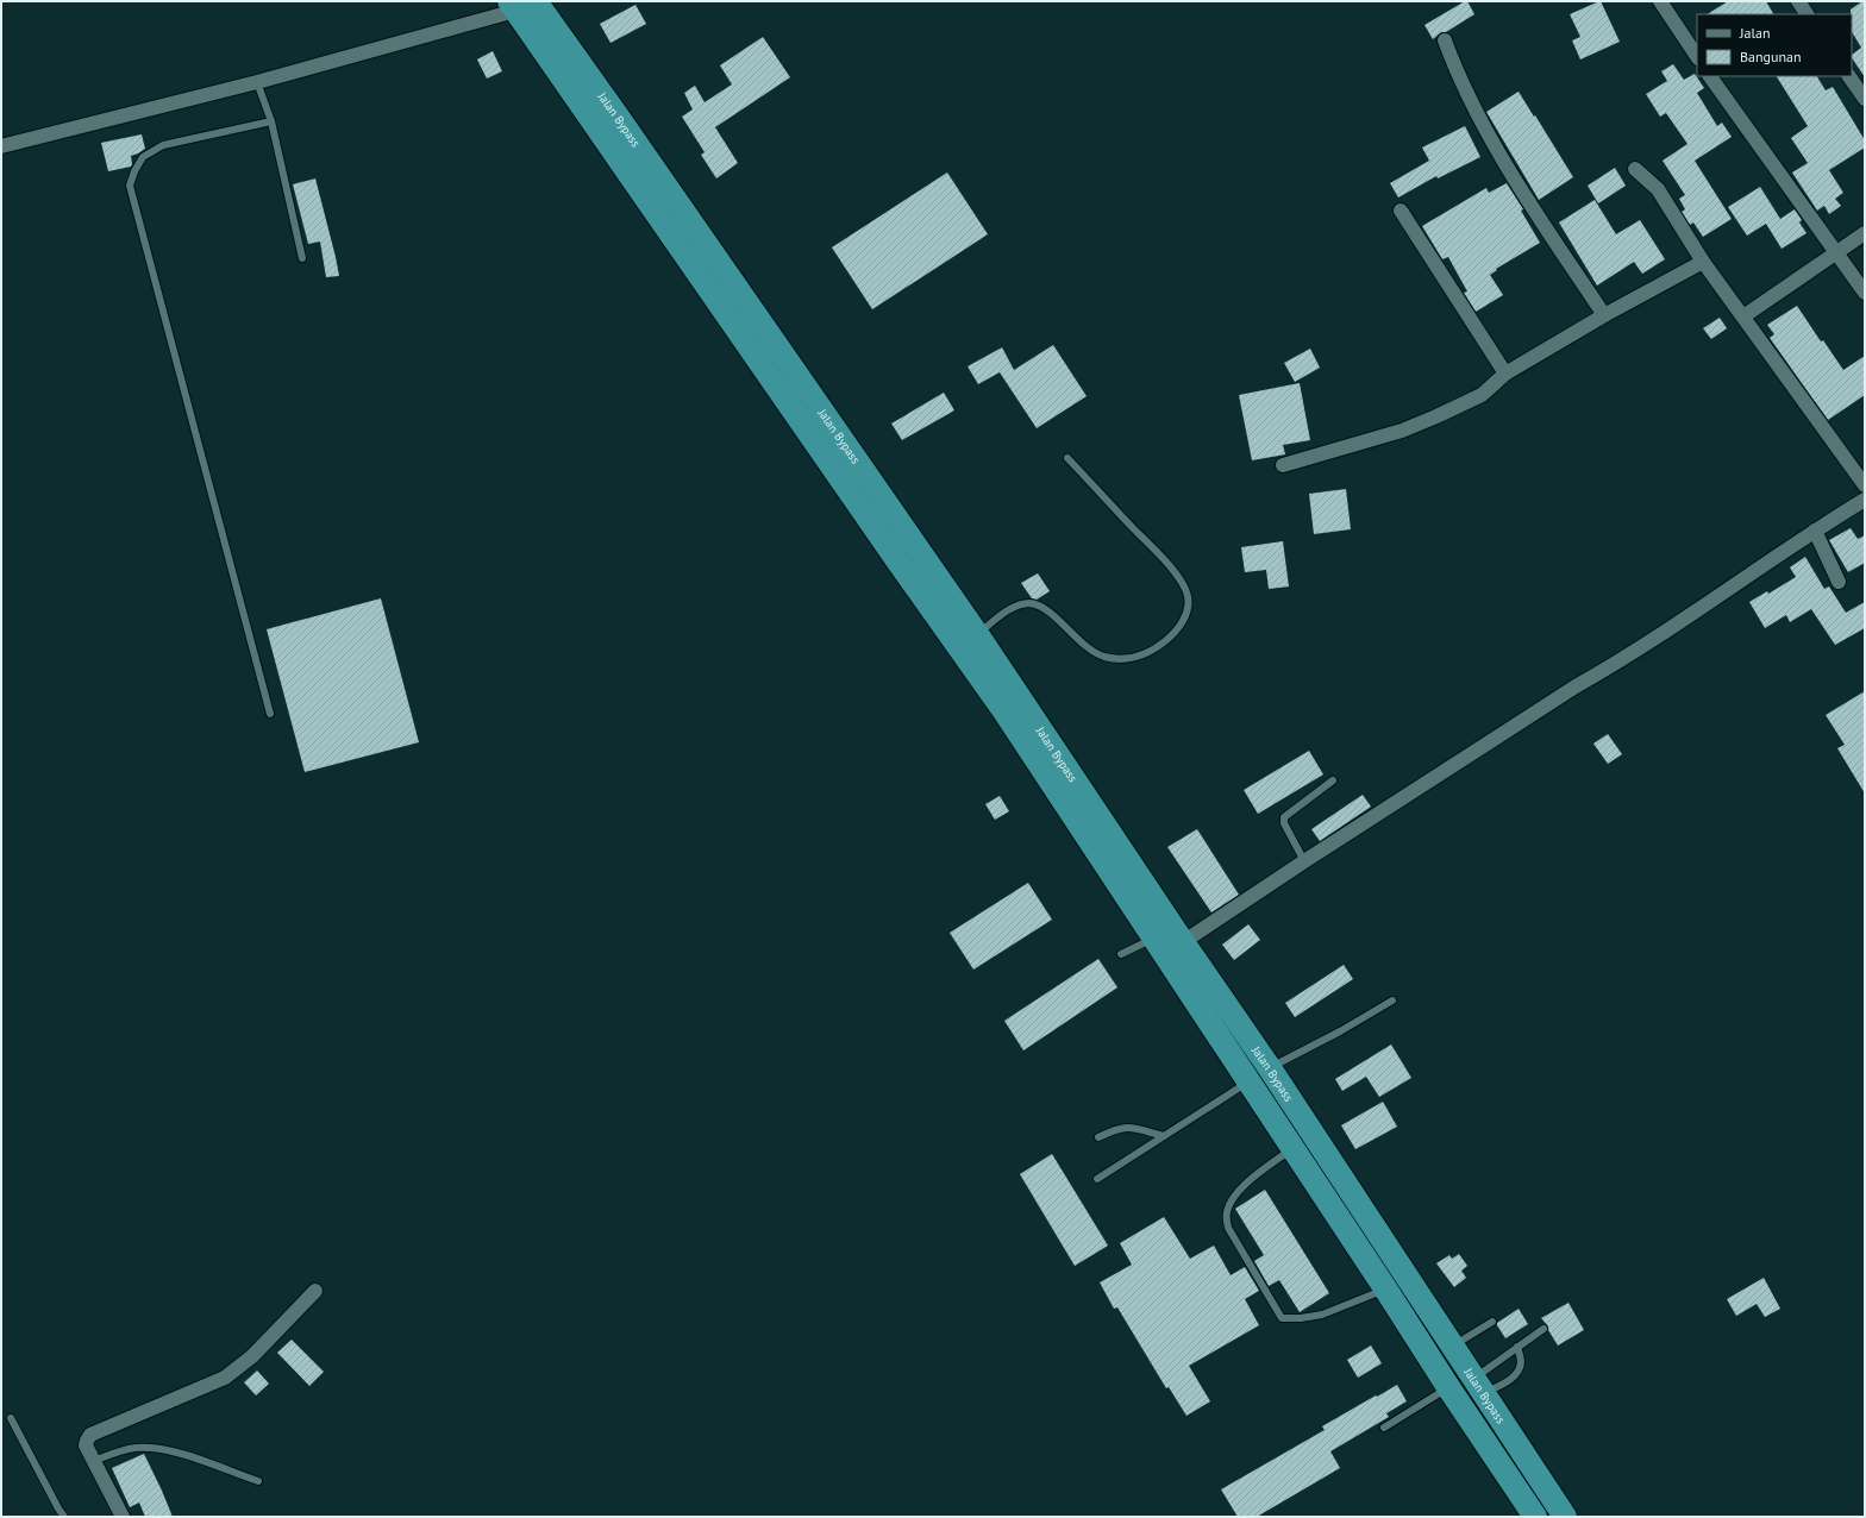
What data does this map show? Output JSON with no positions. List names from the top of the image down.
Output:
{
  "streets": {
    "highway": ["Jalan Bypass"]
  },
  "legend": ["Jalan", "Bangunan"]
}
